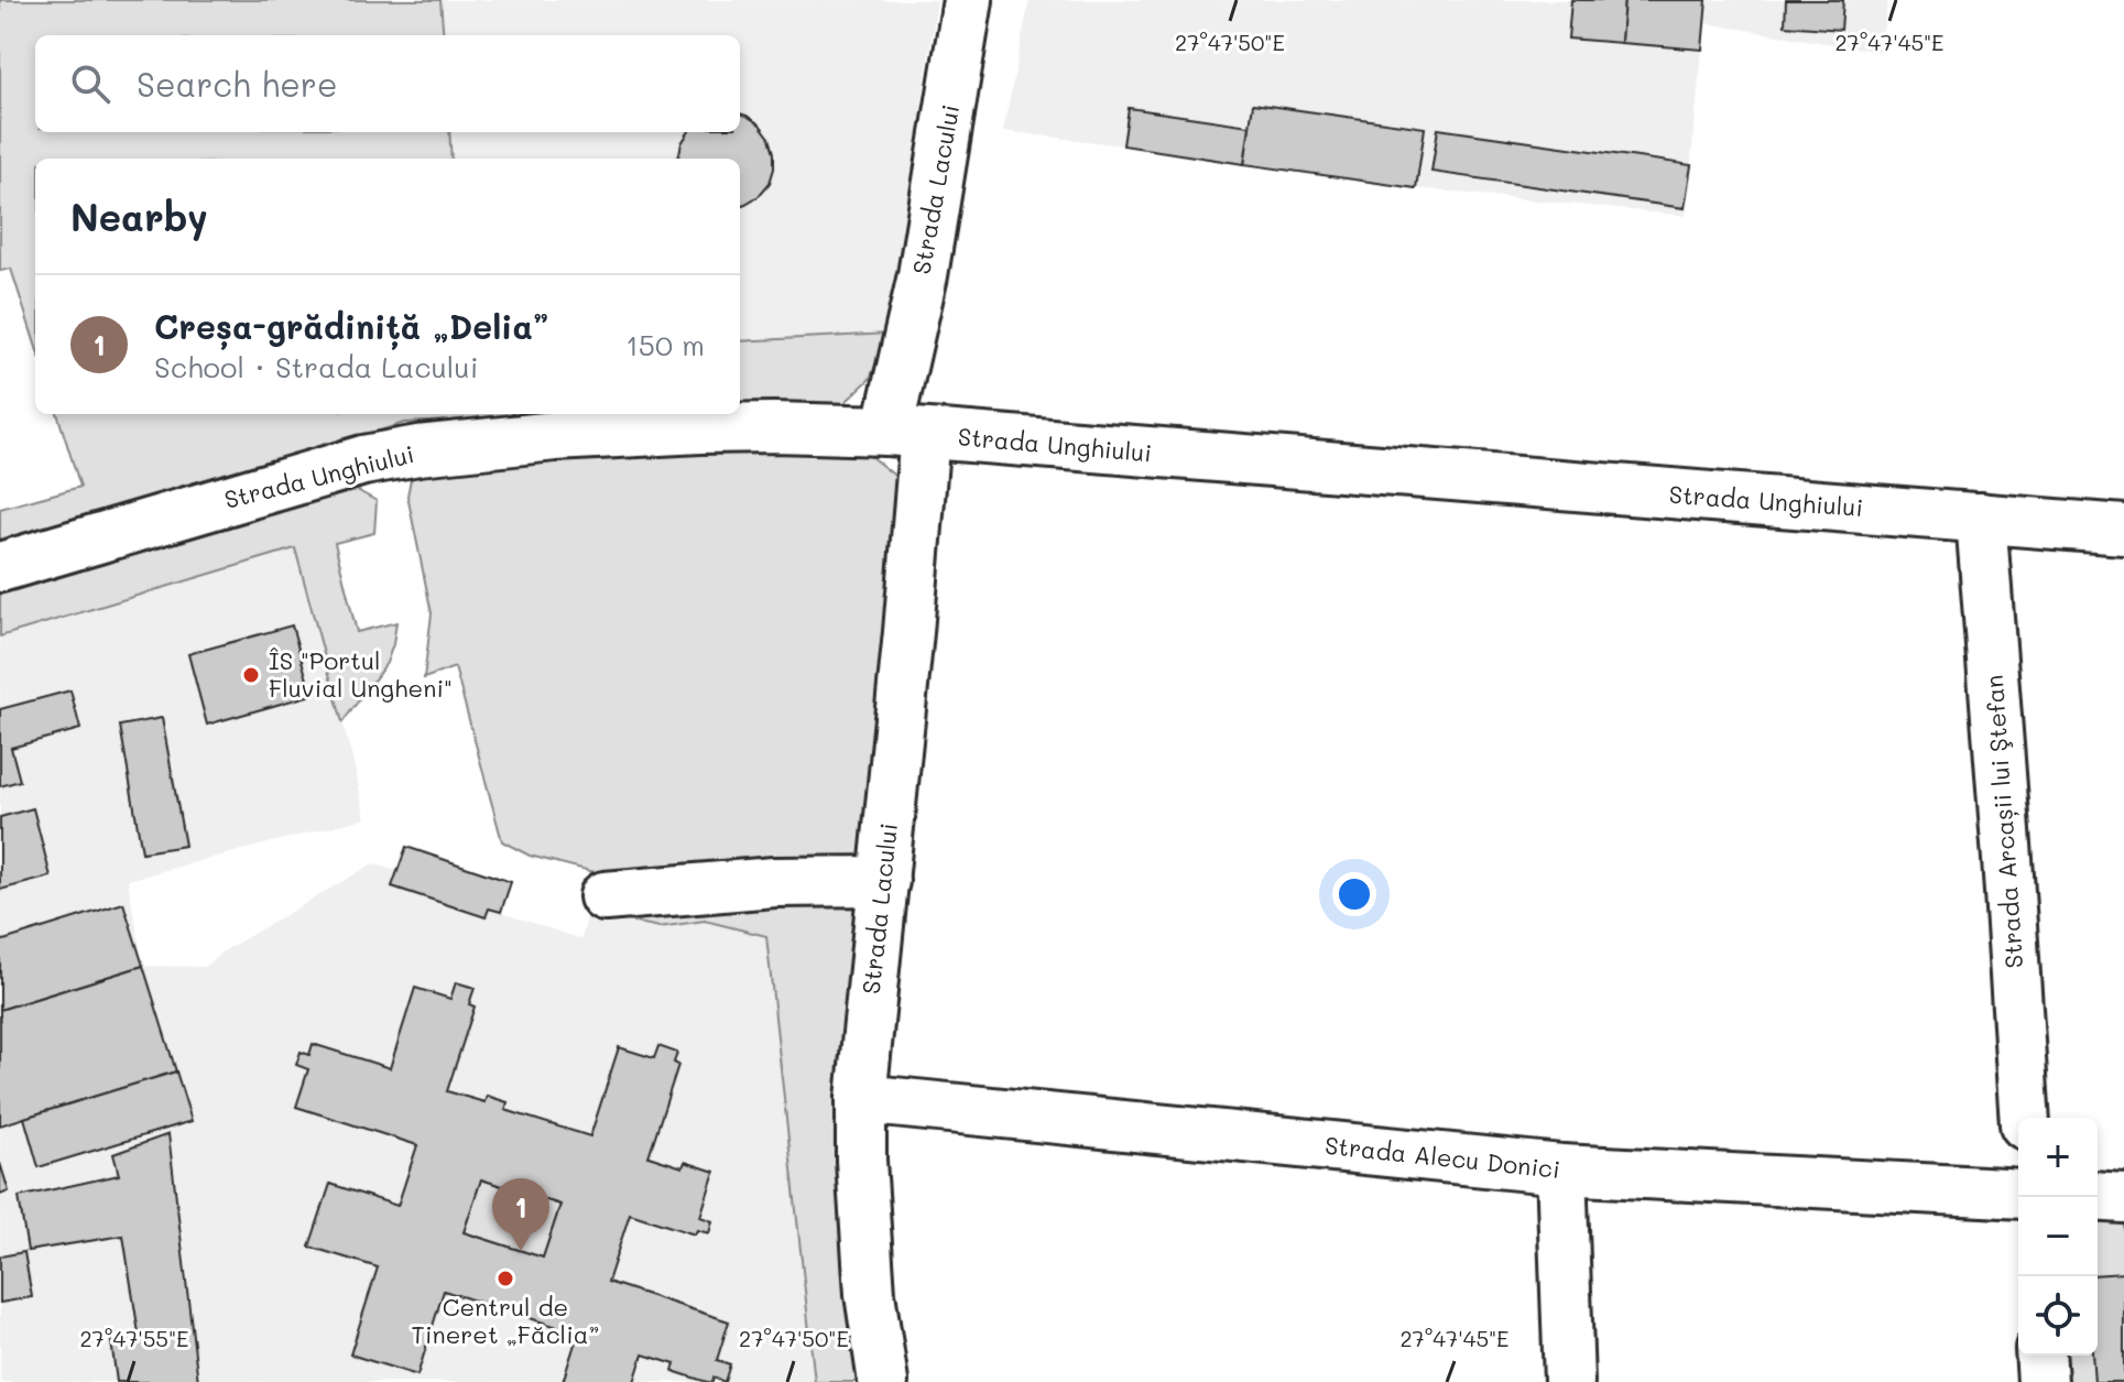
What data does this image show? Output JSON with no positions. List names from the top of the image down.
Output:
{
  "streets": {
    "street": [
      "Strada Lacului",
      "Strada Unghiului",
      "Strada Arcașii lui Ştefan",
      "Strada Alecu Donici"
    ]
  },
  "crossings": [
    ["Strada Lacului", "Strada Unghiului"],
    ["Strada Lacului", "Strada Alecu Donici"],
    ["Strada Unghiului", "Strada Arcașii lui Ştefan"]
  ],
  "places": ["ÎS \"Portul Fluvial Ungheni\"", "Centrul de Tineret „Făclia”"],
  "page": {
    "search": "Search here",
    "heading": "Nearby",
    "list": [
      {
        "mark": "1",
        "name": "Creșa-grădiniță „Delia”",
        "note": "School · Strada Lacului",
        "value": "150 m"
      }
    ],
    "map_buttons": ["+", "−"],
    "pins": "1"
  },
  "coordinates": ["27°47'50\"E", "27°47'45\"E", "27°47'55\"E"]
}
